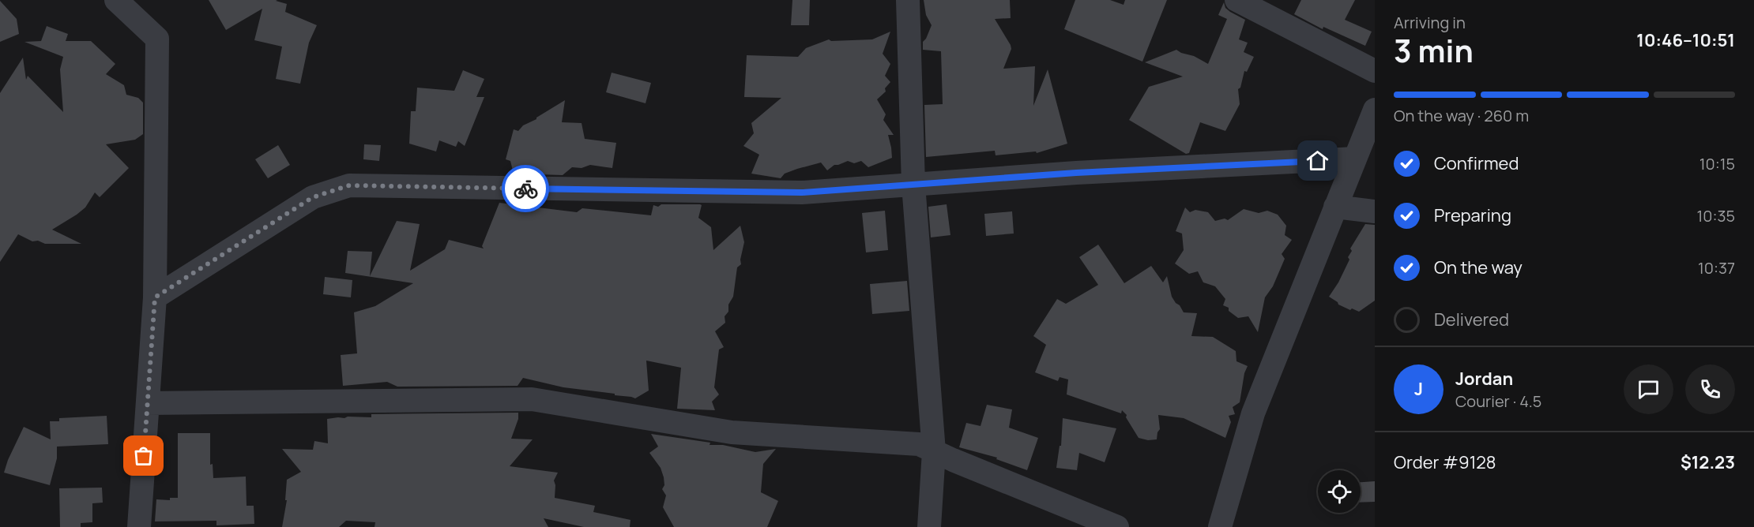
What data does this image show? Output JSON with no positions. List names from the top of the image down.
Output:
{
  "page": {
    "heading": ["3 min", "Arriving in", "10:46–10:51"],
    "panel": [
      "Jordan",
      "Courier · 4.5",
      "Order #9128",
      "$12.23"
    ],
    "bar": "On the way · 260 m",
    "list": [
      ["Confirmed", "10:15"],
      ["Preparing", "10:35"],
      ["On the way", "10:37"],
      "Delivered"
    ],
    "round": "J"
  }
}
